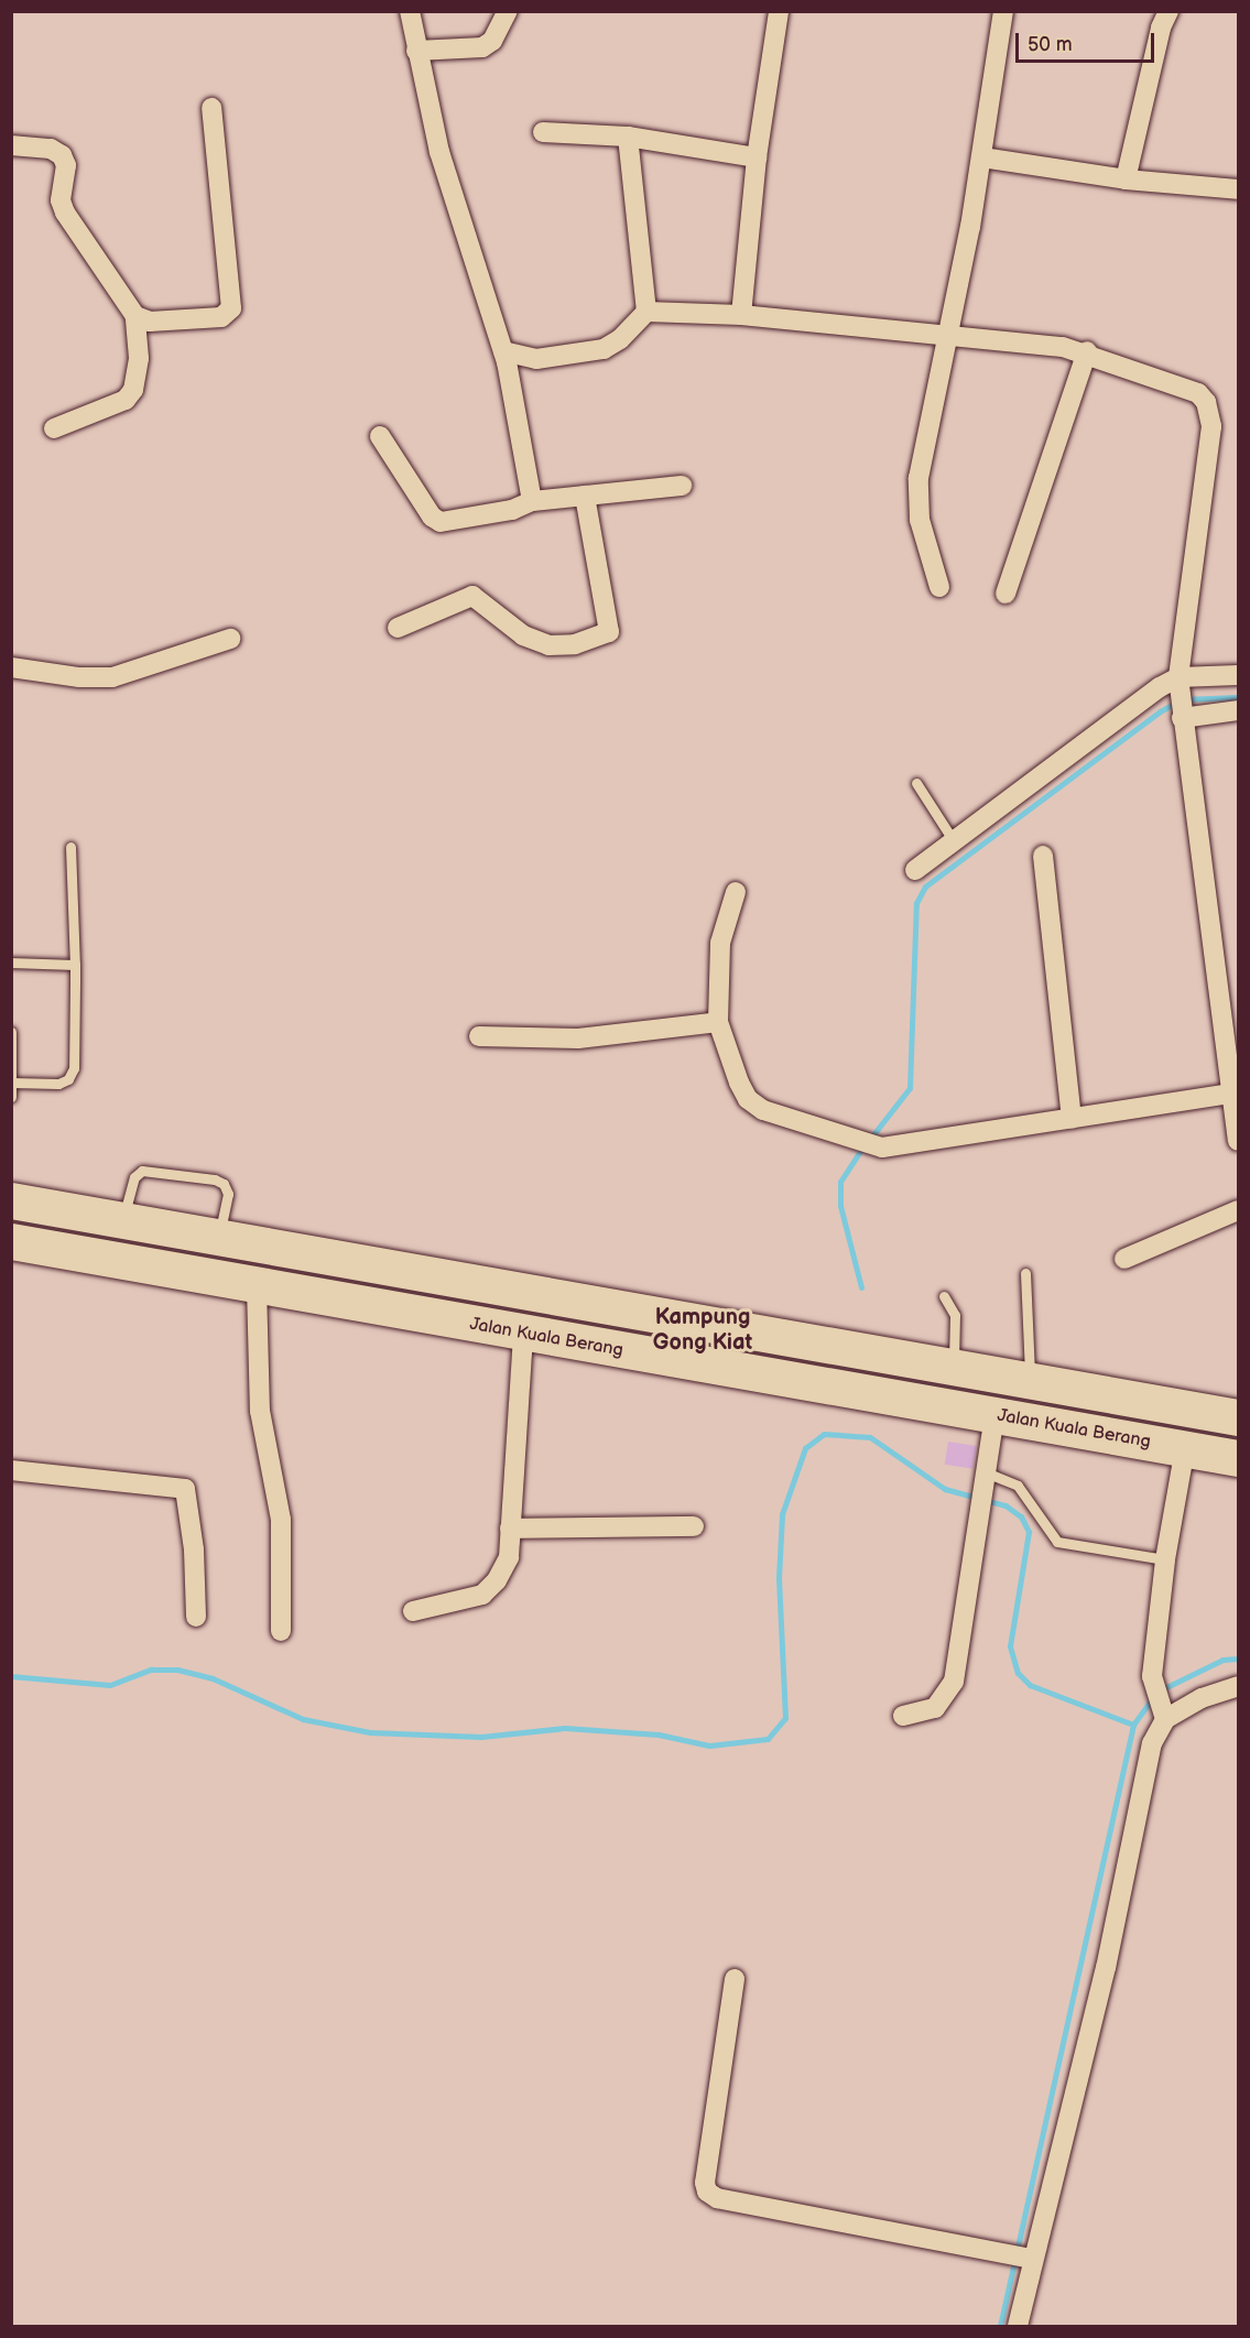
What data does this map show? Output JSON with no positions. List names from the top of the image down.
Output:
{
  "streets": {
    "highway": ["Jalan Kuala Berang"]
  },
  "districts": ["Kampung Gong Kiat"],
  "scale_bar": "50 m"
}
